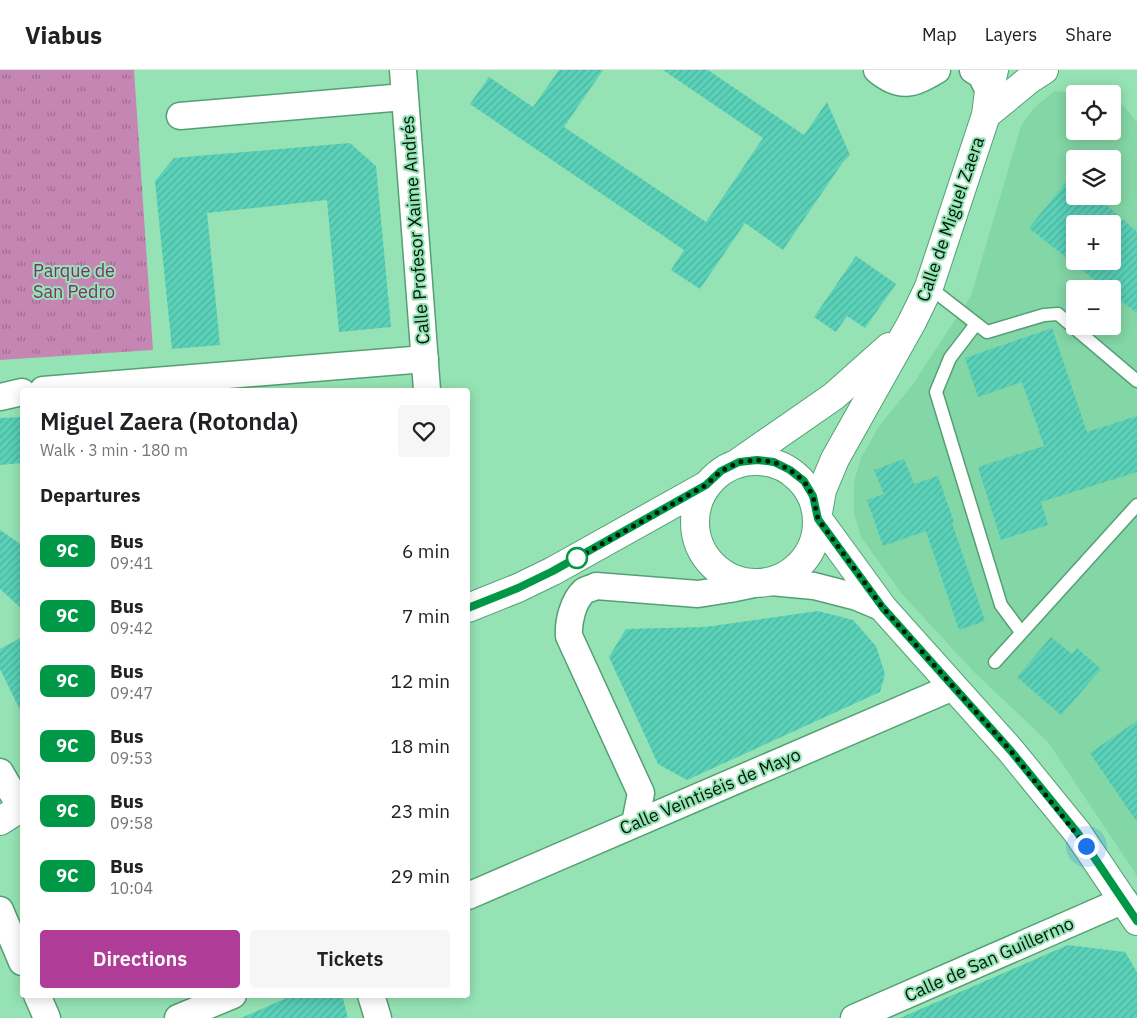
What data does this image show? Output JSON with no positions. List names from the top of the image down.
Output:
{
  "streets": {
    "street": [
      "Calle de Miguel Zaera",
      "Calle Profesor Xaime Andrés",
      "Calle Veintiséis de Mayo",
      "Calle de San Guillermo"
    ]
  },
  "parks": ["Parque de San Pedro"],
  "lines": ["bus line 9C"],
  "page": {
    "header": "Viabus",
    "nav": ["Map", "Layers", "Share"],
    "map_buttons": ["+", "−"],
    "heading": [
      ["Miguel Zaera (Rotonda)", "Walk · 3 min · 180 m"],
      "Departures"
    ],
    "list": [
      {
        "mark": "9C",
        "name": "Bus",
        "note": "09:41",
        "value": "6 min"
      },
      {
        "mark": "9C",
        "name": "Bus",
        "note": "09:42",
        "value": "7 min"
      },
      {
        "mark": "9C",
        "name": "Bus",
        "note": "09:47",
        "value": "12 min"
      },
      {
        "mark": "9C",
        "name": "Bus",
        "note": "09:53",
        "value": "18 min"
      },
      {
        "mark": "9C",
        "name": "Bus",
        "note": "09:58",
        "value": "23 min"
      },
      {
        "mark": "9C",
        "name": "Bus",
        "note": "10:04",
        "value": "29 min"
      }
    ],
    "buttons": ["Directions", "Tickets"]
  }
}
